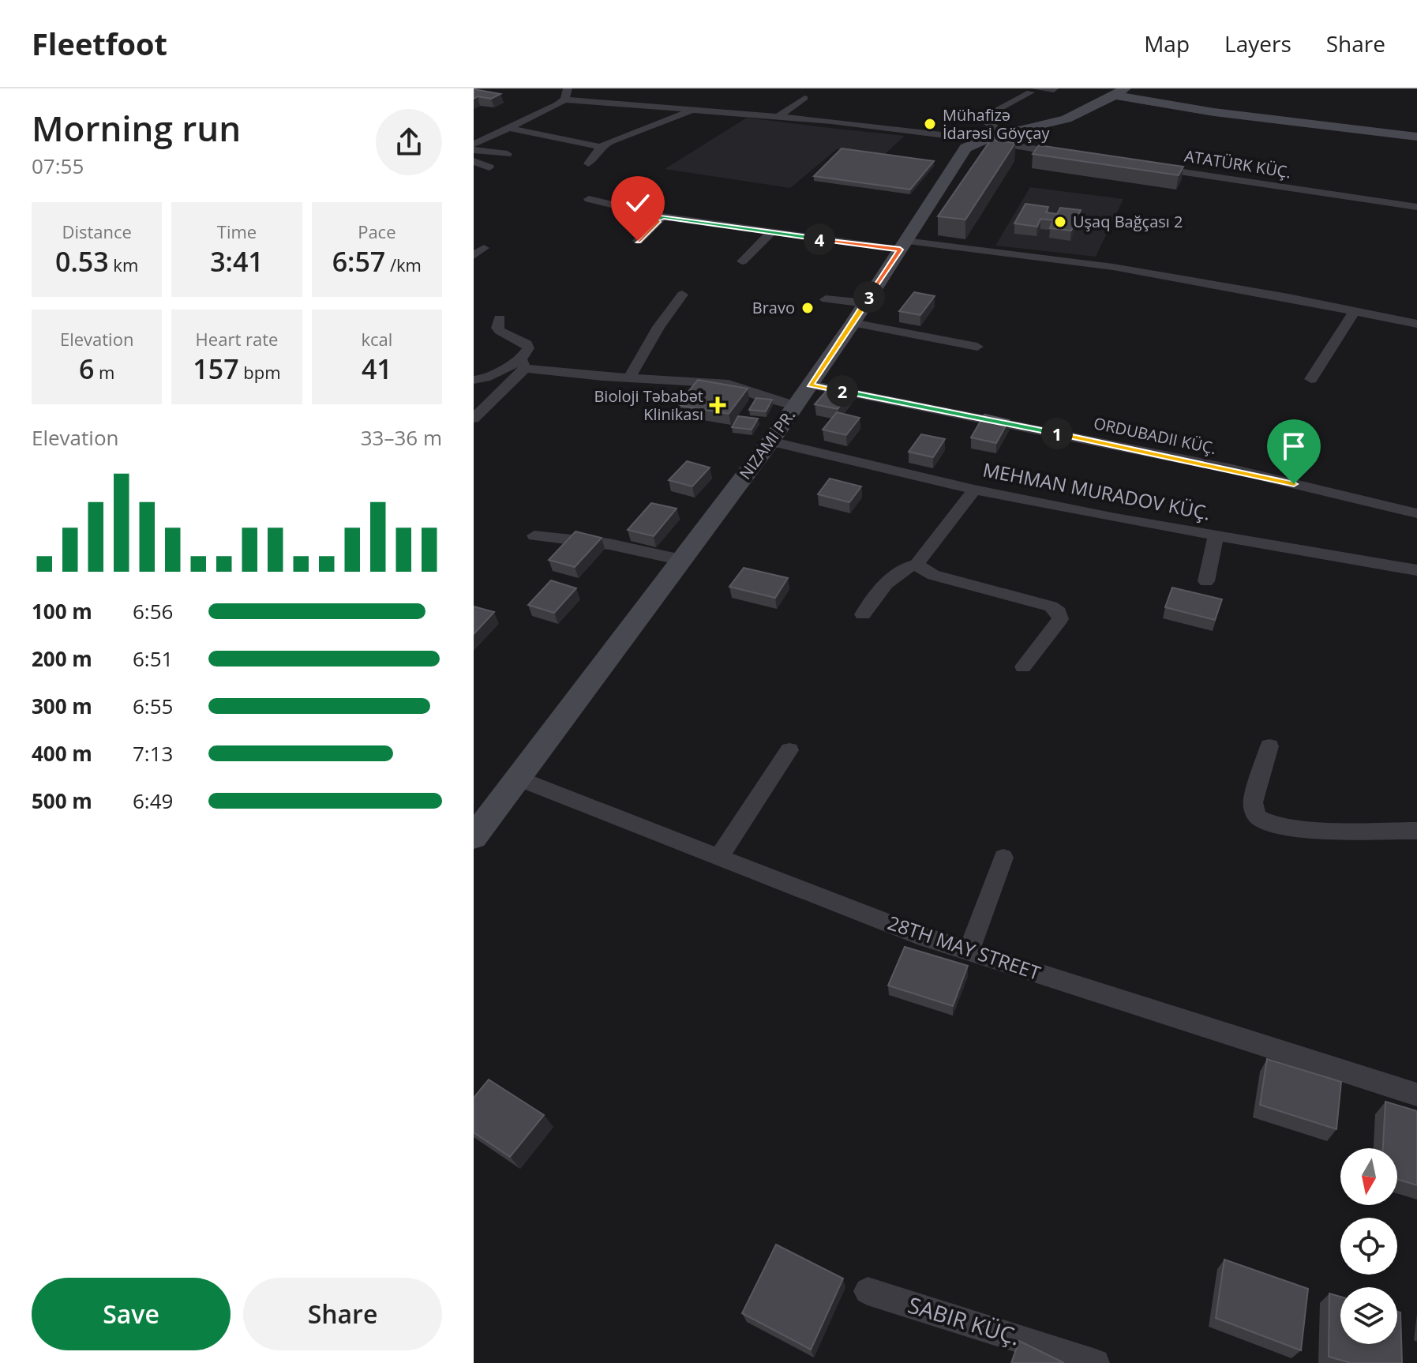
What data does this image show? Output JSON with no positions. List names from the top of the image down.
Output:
{
  "streets": {
    "street": [
      "ATATÜRK KÜÇ.",
      "ORDUBADII KÜÇ.",
      "NIZAMI PR.",
      "MEHMAN MURADOV KÜÇ.",
      "28TH MAY STREET",
      "SABIR KÜÇ."
    ]
  },
  "crossings": [
    ["ORDUBADII KÜÇ.", "NIZAMI PR."],
    ["NIZAMI PR.", "MEHMAN MURADOV KÜÇ."],
    ["NIZAMI PR.", "28TH MAY STREET"]
  ],
  "places": {
    "other": ["Mühafizə İdarəsi Göyçay", "Uşaq Bağçası 2", "Bravo"],
    "health": ["Bioloji Təbabət Klinikası"]
  },
  "north": "bottom",
  "page": {
    "header": "Fleetfoot",
    "nav": ["Map", "Layers", "Share"],
    "heading": ["Morning run", "07:55"],
    "stats": [
      ["Distance", "0.53 km"],
      ["Time", "3:41"],
      ["Pace", "6:57 /km"],
      ["Elevation", "6 m"],
      ["Heart rate", "157 bpm"],
      ["kcal", "41"]
    ],
    "pins": [
      "4",
      "3",
      "2",
      "1"
    ],
    "chart": ["Elevation", "33–36 m"],
    "list": [
      {
        "name": "100 m",
        "note": "6:56"
      },
      {
        "name": "200 m",
        "note": "6:51"
      },
      {
        "name": "300 m",
        "note": "6:55"
      },
      {
        "name": "400 m",
        "note": "7:13"
      },
      {
        "name": "500 m",
        "note": "6:49"
      }
    ],
    "buttons": ["Save", "Share"]
  }
}
